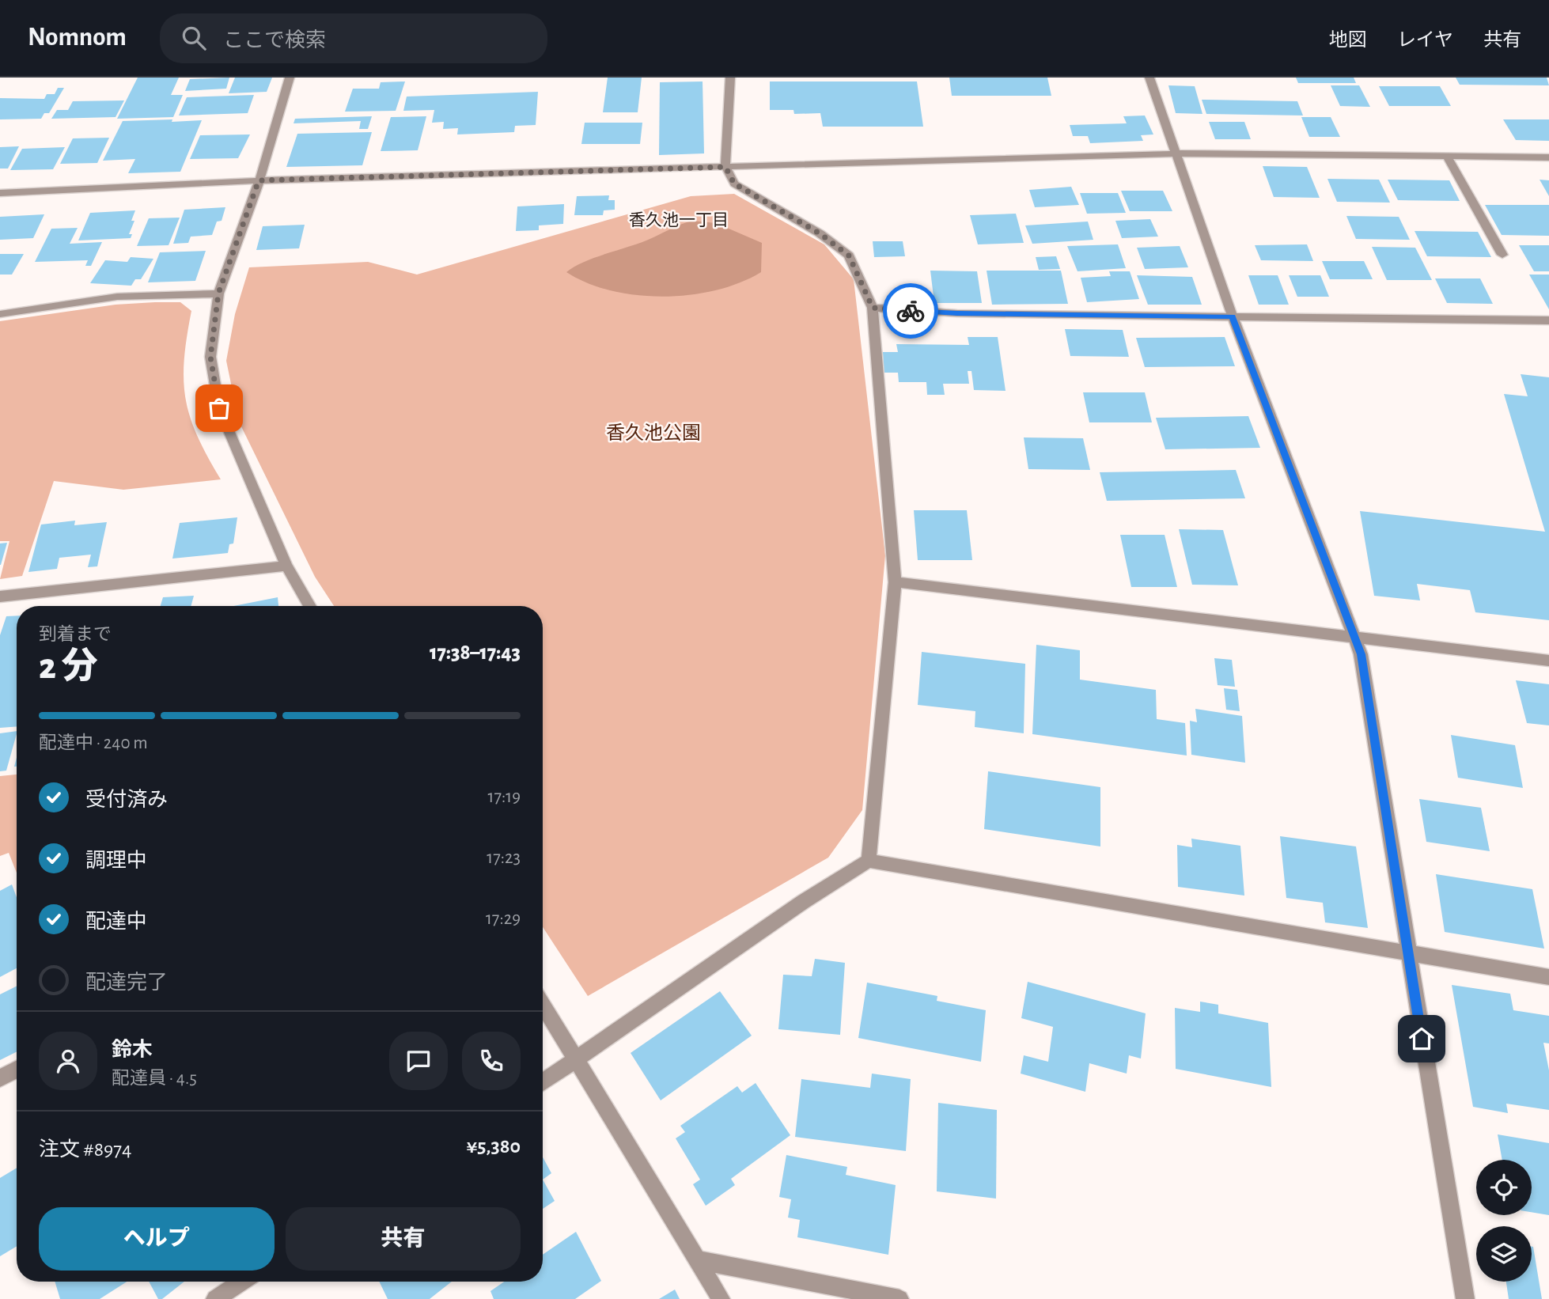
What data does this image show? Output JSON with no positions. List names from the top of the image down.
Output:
{
  "districts": ["香久池一丁目"],
  "parks": ["香久池公園"],
  "page": {
    "header": "Nomnom",
    "search": "ここで検索",
    "nav": ["地図", "レイヤ", "共有"],
    "heading": ["2 分", "到着まで", "17:38–17:43"],
    "panel": [
      "鈴木",
      "配達員 · 4.5",
      "注文 #8974",
      "¥5,380"
    ],
    "bar": "配達中 · 240 m",
    "list": [
      ["受付済み", "17:19"],
      ["調理中", "17:23"],
      ["配達中", "17:29"],
      "配達完了"
    ],
    "buttons": ["ヘルプ", "共有"]
  }
}
